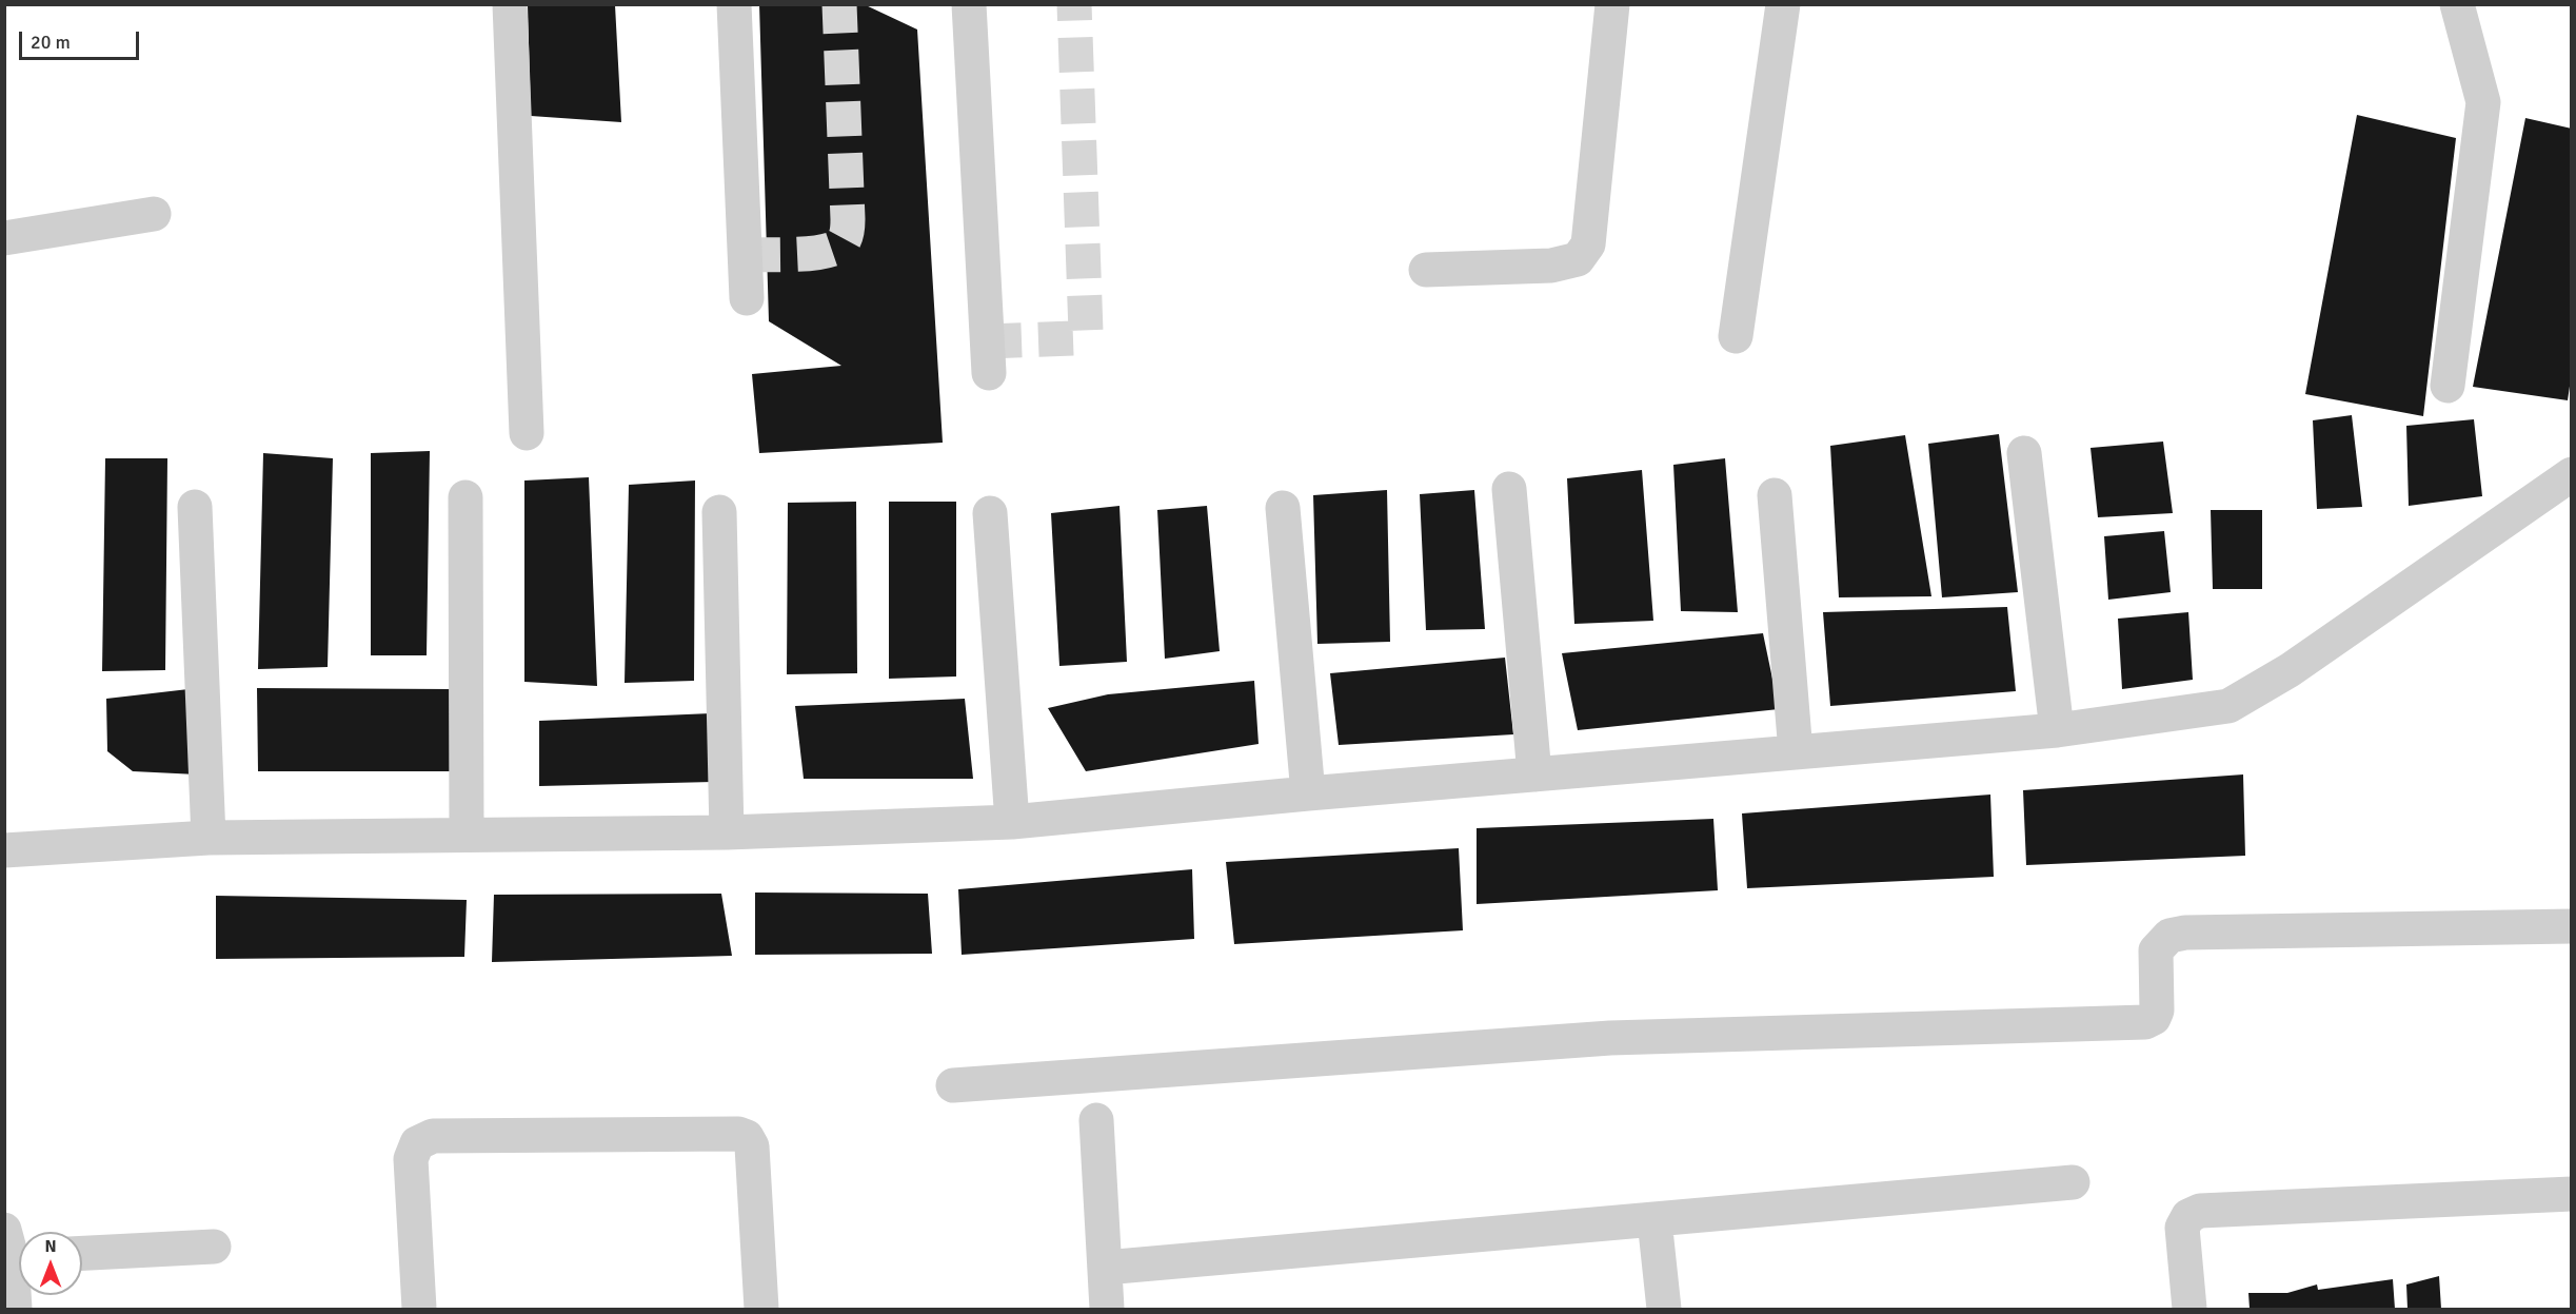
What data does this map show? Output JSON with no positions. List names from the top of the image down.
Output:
{
  "scale_bar": "20 m",
  "north": "top"
}
